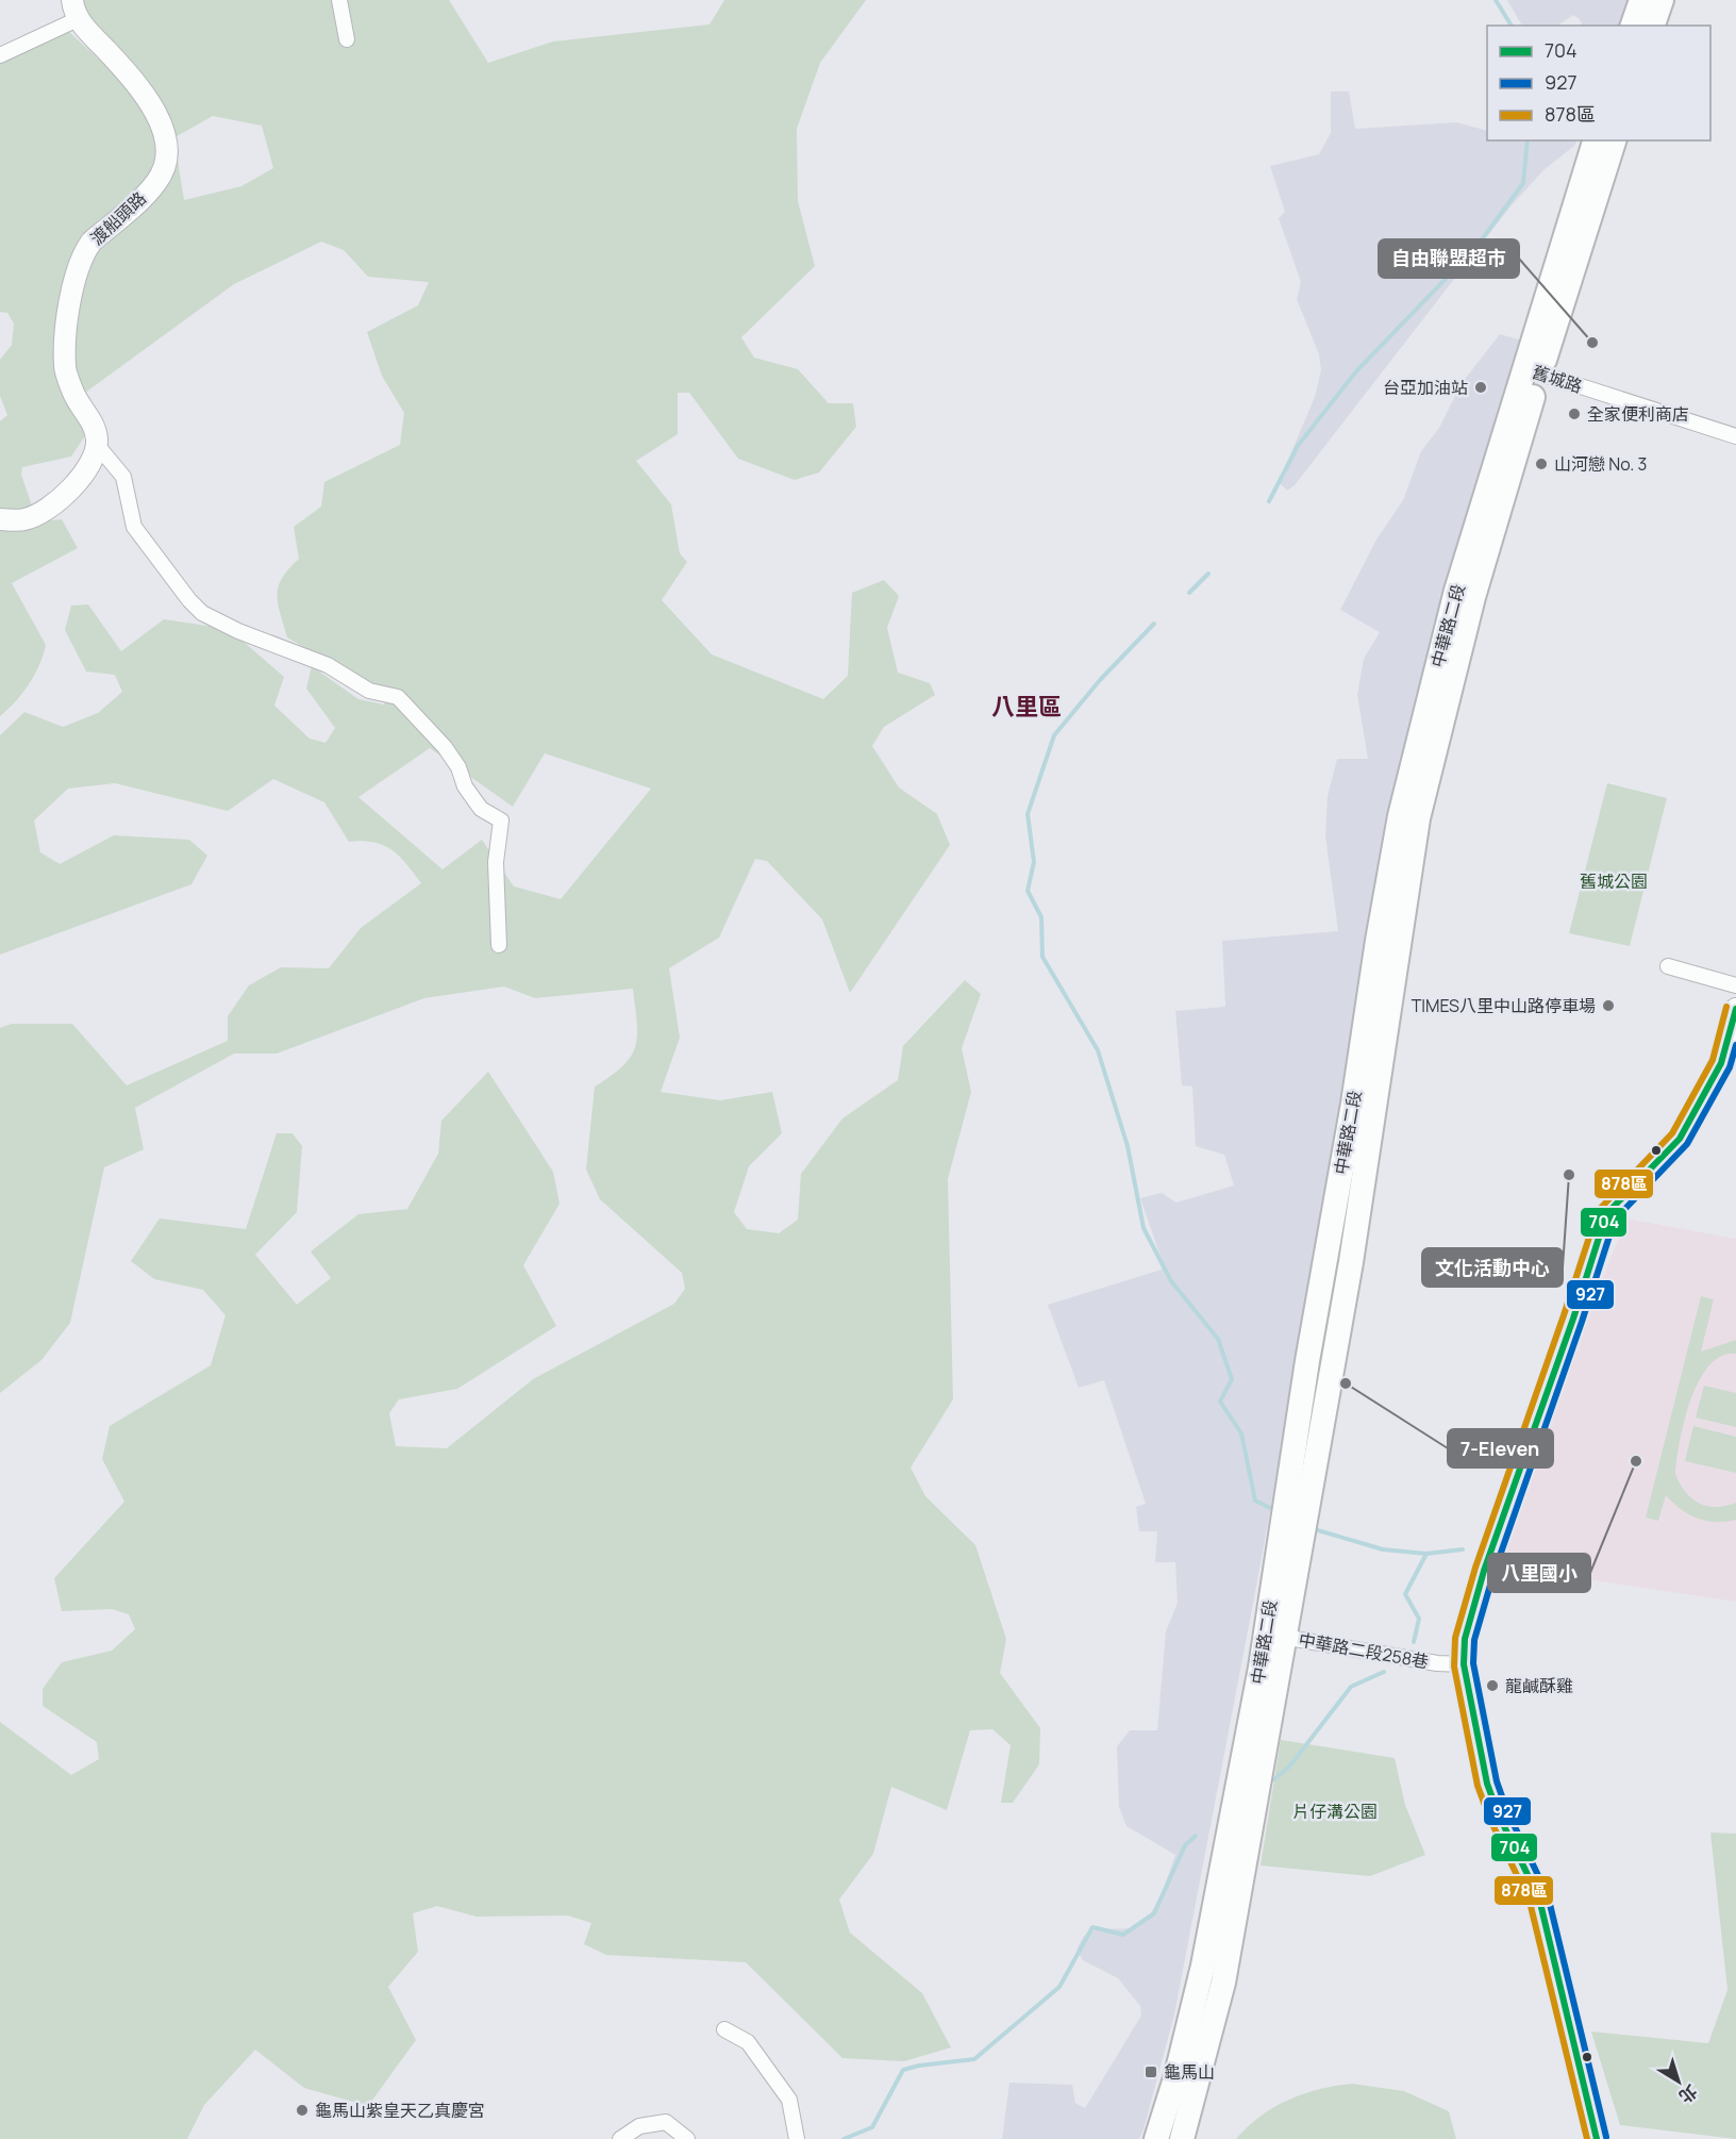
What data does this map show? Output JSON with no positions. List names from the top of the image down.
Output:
{
  "streets": {
    "main road": ["渡船頭路", "中華路二段"],
    "street": ["舊城路", "中華路二段258巷"]
  },
  "crossings": [
    ["舊城路", "中華路二段"],
    ["中華路二段", "中華路二段258巷"]
  ],
  "districts": ["八里區"],
  "parks": ["舊城公園", "片仔溝公園"],
  "places": {
    "other": [
      "自由聯盟超市",
      "台亞加油站",
      "全家便利商店",
      "山河戀 No. 3",
      "TIMES八里中山路停車場",
      "文化活動中心",
      "7-Eleven",
      "八里國小",
      "龍鹹酥雞",
      "龜馬山紫皇天乙真慶宮"
    ],
    "transit": ["龜馬山"]
  },
  "lines": ["transit line 878區", "transit line 704", "transit line 927"],
  "legend": ["704", "927", "878區"],
  "north": "bottom right"
}
